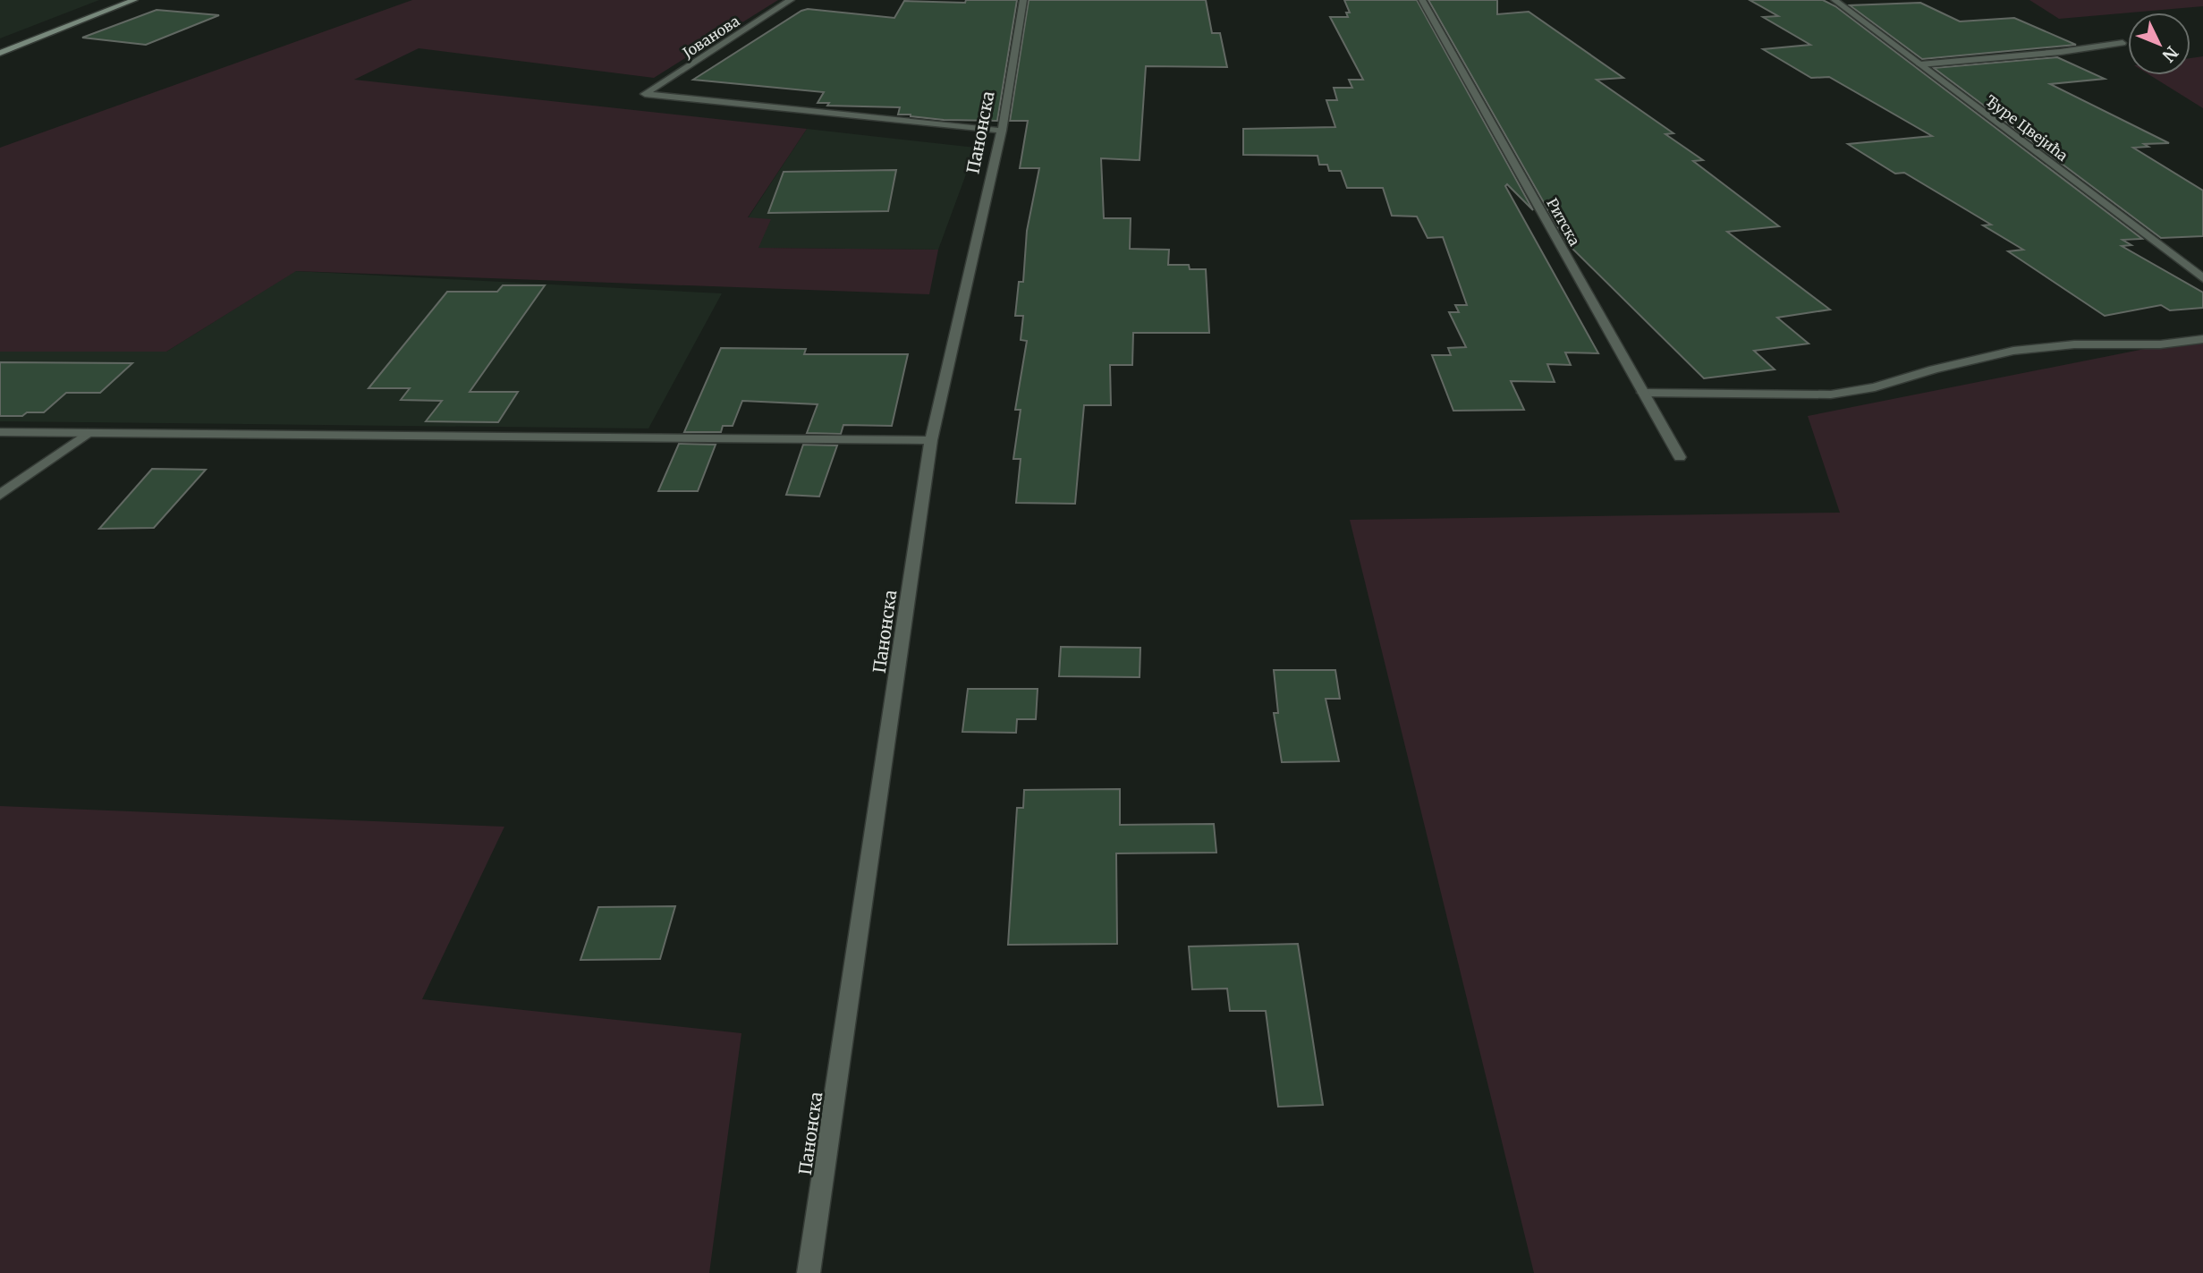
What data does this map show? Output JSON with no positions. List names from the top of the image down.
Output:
{
  "streets": {
    "street": [
      "Јованова",
      "Ђуре Цвејића",
      "Панонска",
      "Ритска"
    ]
  },
  "crossings": [
    ["Јованова", "Панонска"]
  ],
  "north": "bottom right"
}
